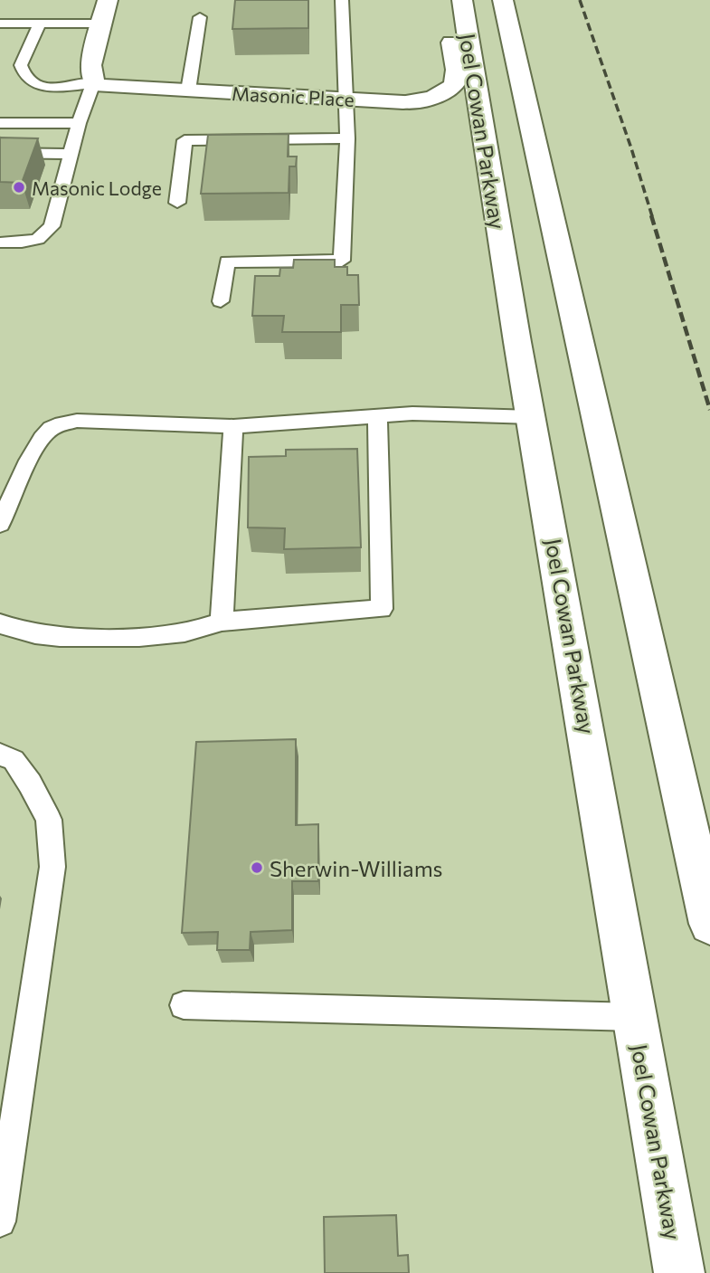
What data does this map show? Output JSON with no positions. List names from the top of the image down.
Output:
{
  "streets": {
    "main road": ["Masonic Place", "Joel Cowan Parkway"]
  },
  "crossings": [
    ["Masonic Place", "Joel Cowan Parkway"]
  ],
  "places": ["Masonic Lodge", "Sherwin-Williams"]
}
